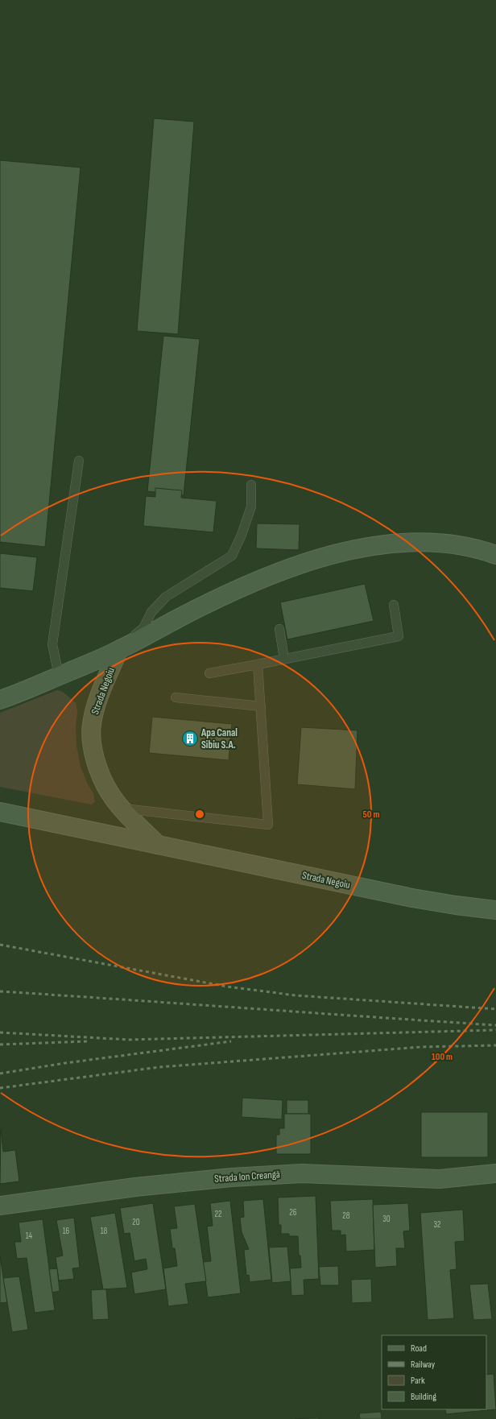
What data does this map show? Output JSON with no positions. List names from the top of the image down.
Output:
{
  "streets": {
    "main road": ["Strada Negoiu", "Strada Ion Creangă"]
  },
  "places": {
    "building": ["Apa Canal Sibiu S.A."]
  },
  "house_numbers": [
    "26",
    "22",
    "28",
    "30",
    "20",
    "32",
    "16",
    "18",
    "14"
  ],
  "legend": [
    "Road",
    "Railway",
    "Park",
    "Building"
  ],
  "rings": ["50 m", "100 m"]
}
